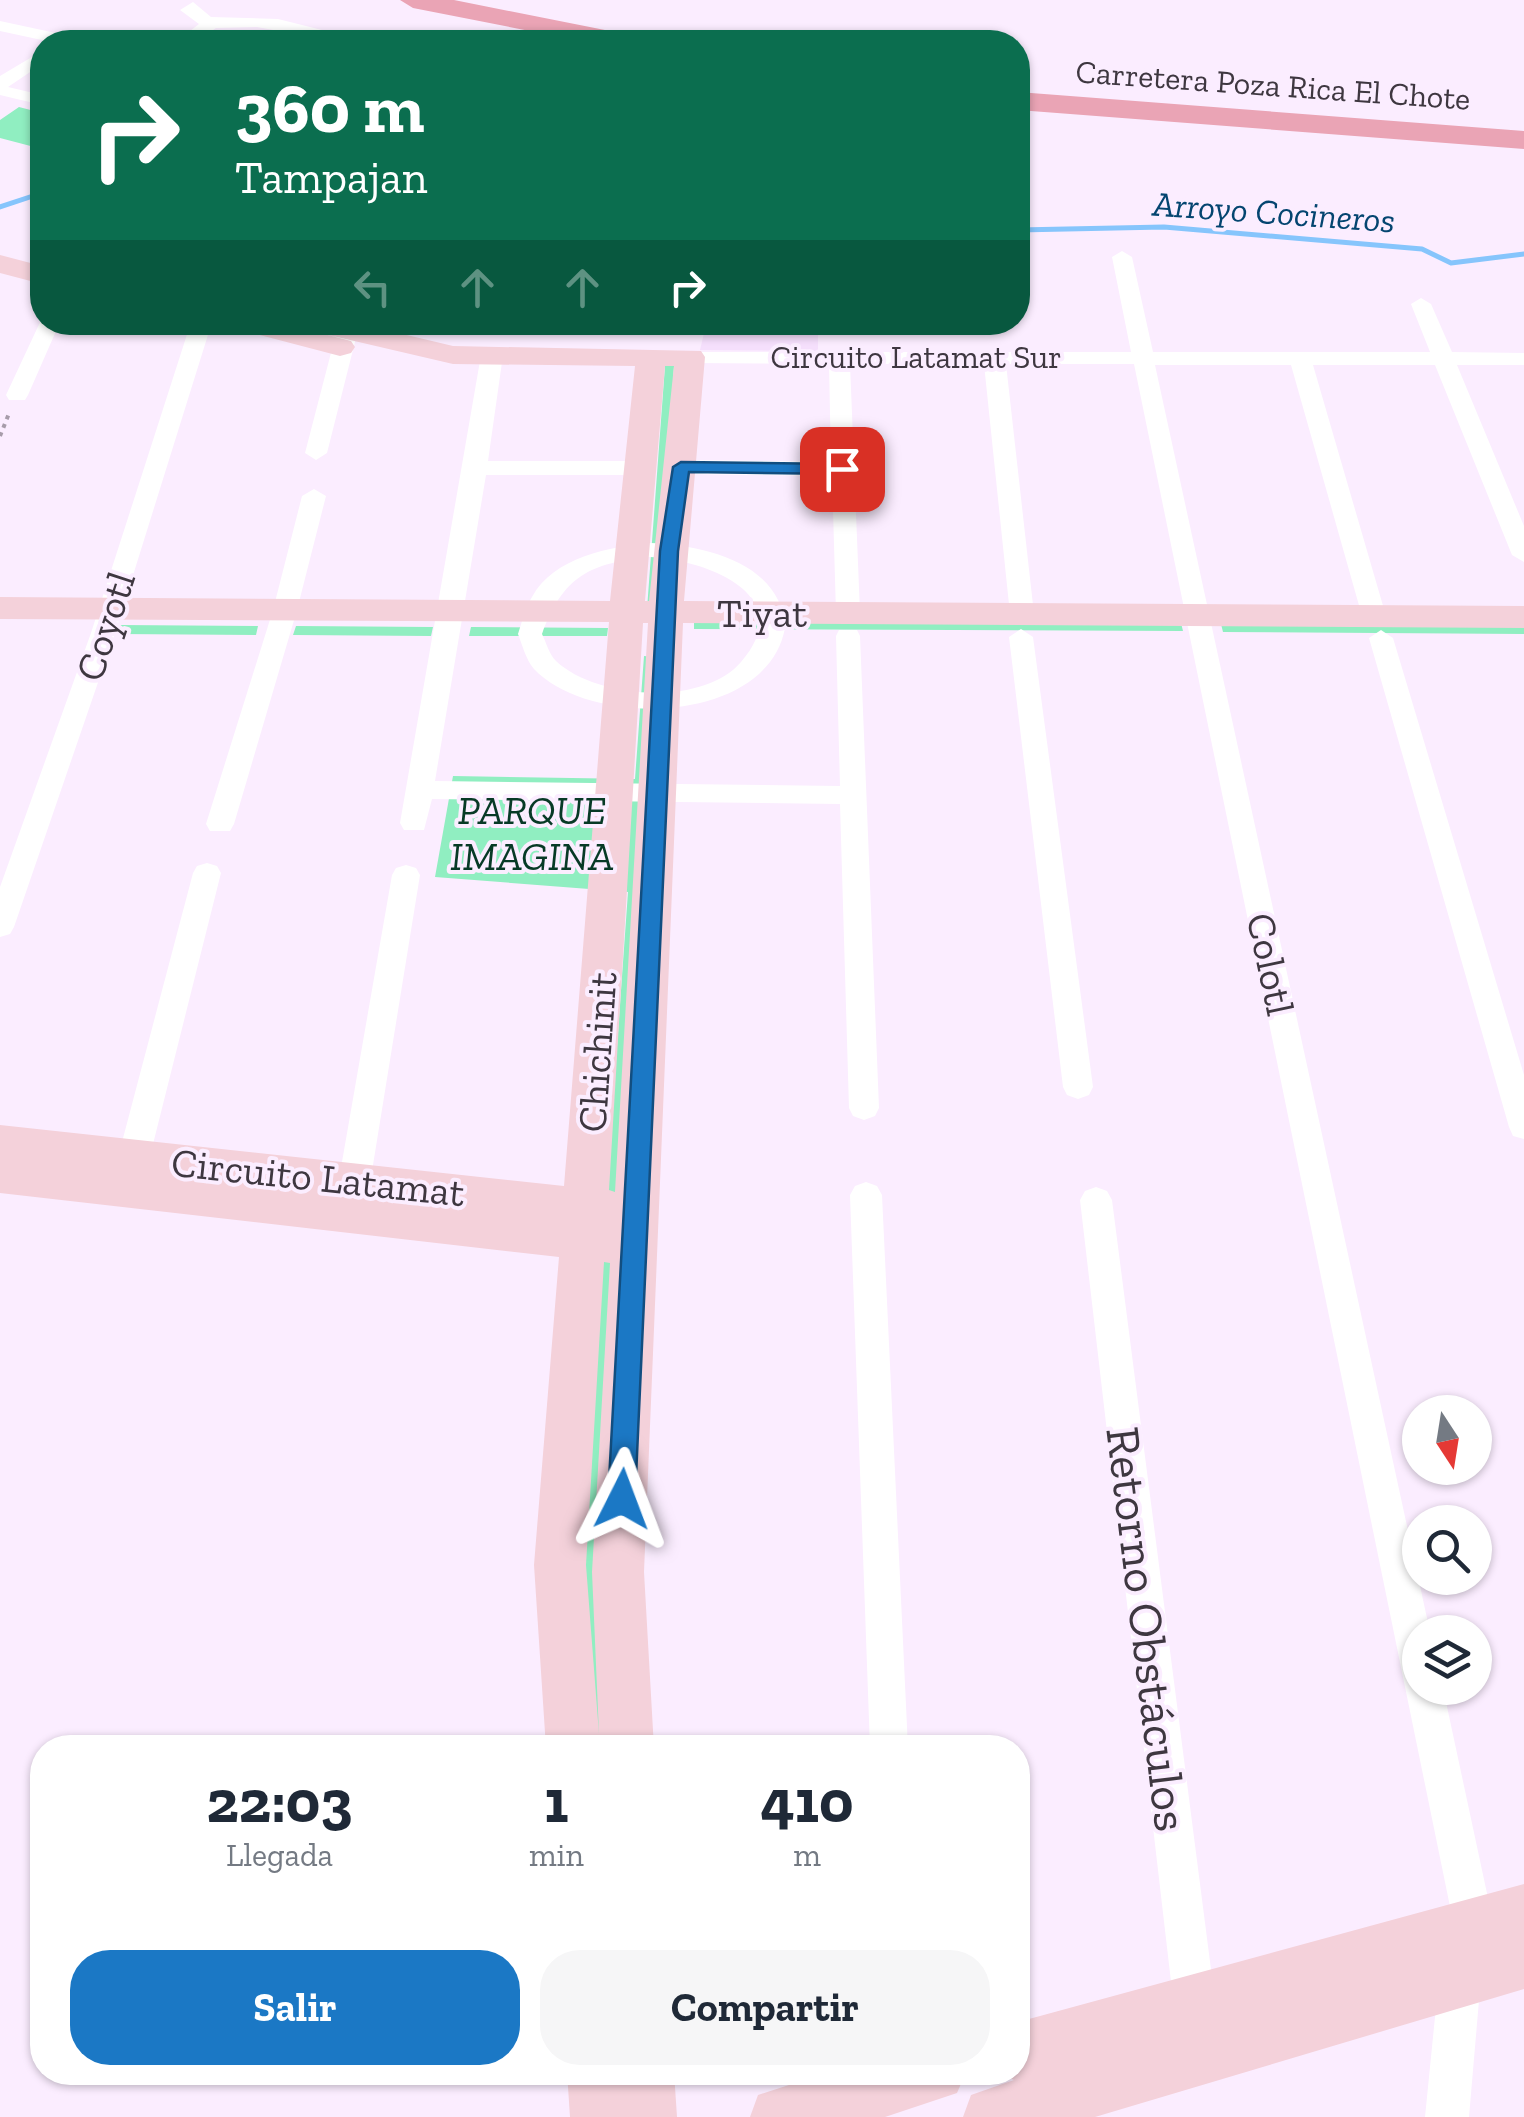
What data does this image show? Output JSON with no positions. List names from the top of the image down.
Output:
{
  "streets": {
    "main road": ["Carretera Poza Rica El Chote"],
    "street": [
      "Circuito Latamat Sur",
      "Tiyat",
      "Coyotl",
      "Colotl",
      "Chichinit",
      "Circuito Latamat",
      "Retorno Obstáculos"
    ]
  },
  "crossings": [
    ["Circuito Latamat Sur", "Colotl"],
    ["Circuito Latamat Sur", "Chichinit"],
    ["Tiyat", "Coyotl"],
    ["Tiyat", "Colotl"],
    ["Tiyat", "Chichinit"],
    ["Chichinit", "Circuito Latamat"]
  ],
  "water": ["Arroyo Cocineros"],
  "parks": ["PARQUE IMAGINA"],
  "north": "bottom",
  "page": {
    "turn": ["360 m", "Tampajan"],
    "eta": [
      "22:03",
      "Llegada",
      "1",
      "min",
      "410",
      "m"
    ],
    "buttons": ["Salir", "Compartir"]
  }
}
